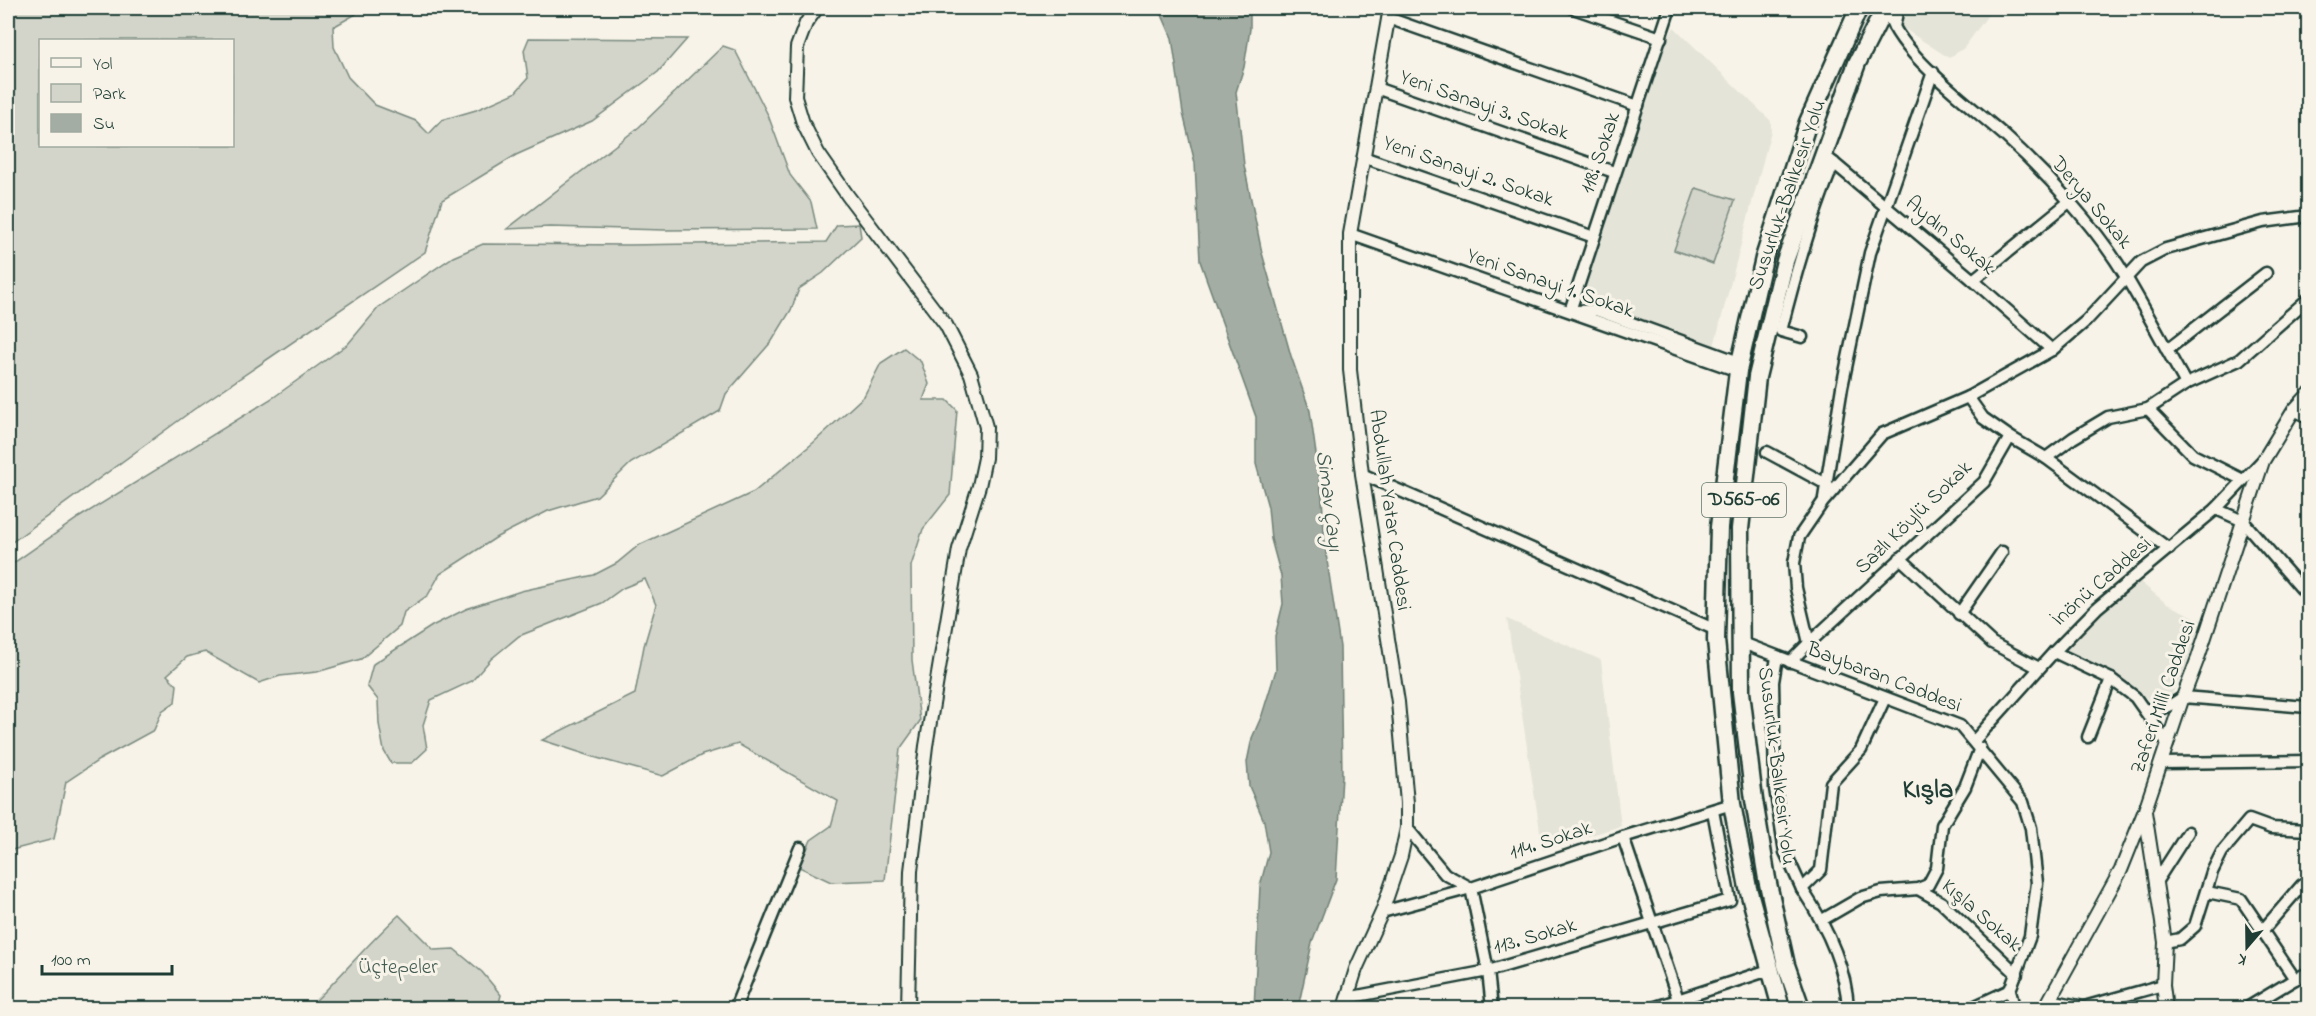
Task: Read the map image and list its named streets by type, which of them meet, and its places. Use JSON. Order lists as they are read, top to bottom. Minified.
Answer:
{"streets":{"highway":["Susurluk-Balıkesir Yolu","D565-06"],"street":["Yeni Sanayi 3. Sokak","118. Sokak","Yeni Sanayi 2. Sokak","Derya Sokak","Aydın Sokak","Yeni Sanayi 1. Sokak","Abdullah Yatar Caddesi","Sazlı Köylü Sokak","İnönü Caddesi","Baybaran Caddesi","Zaferi Milli Caddesi","114. Sokak","Kışla Sokak","113. Sokak"]},"crossings":[["Yeni Sanayi 3. Sokak","118. Sokak"],["Yeni Sanayi 3. Sokak","Abdullah Yatar Caddesi"],["118. Sokak","Yeni Sanayi 2. Sokak"],["118. Sokak","Yeni Sanayi 1. Sokak"],["Yeni Sanayi 2. Sokak","Abdullah Yatar Caddesi"],["Susurluk-Balıkesir Yolu","Derya Sokak"],["Susurluk-Balıkesir Yolu","Aydın Sokak"],["Susurluk-Balıkesir Yolu","Yeni Sanayi 1. Sokak"],["Susurluk-Balıkesir Yolu","Baybaran Caddesi"],["Susurluk-Balıkesir Yolu","114. Sokak"],["Yeni Sanayi 1. Sokak","Abdullah Yatar Caddesi"],["Abdullah Yatar Caddesi","114. Sokak"],["Abdullah Yatar Caddesi","113. Sokak"],["Sazlı Köylü Sokak","Baybaran Caddesi"],["İnönü Caddesi","Baybaran Caddesi"],["İnönü Caddesi","Zaferi Milli Caddesi"],["Baybaran Caddesi","Kışla Sokak"],["114. Sokak","113. Sokak"]],"districts":["Kışla"],"water":["Simav Çayı"],"parks":["Üçtepeler"],"legend":["Yol","Park","Su"],"scale_bar":"100 m","north":"bottom"}
